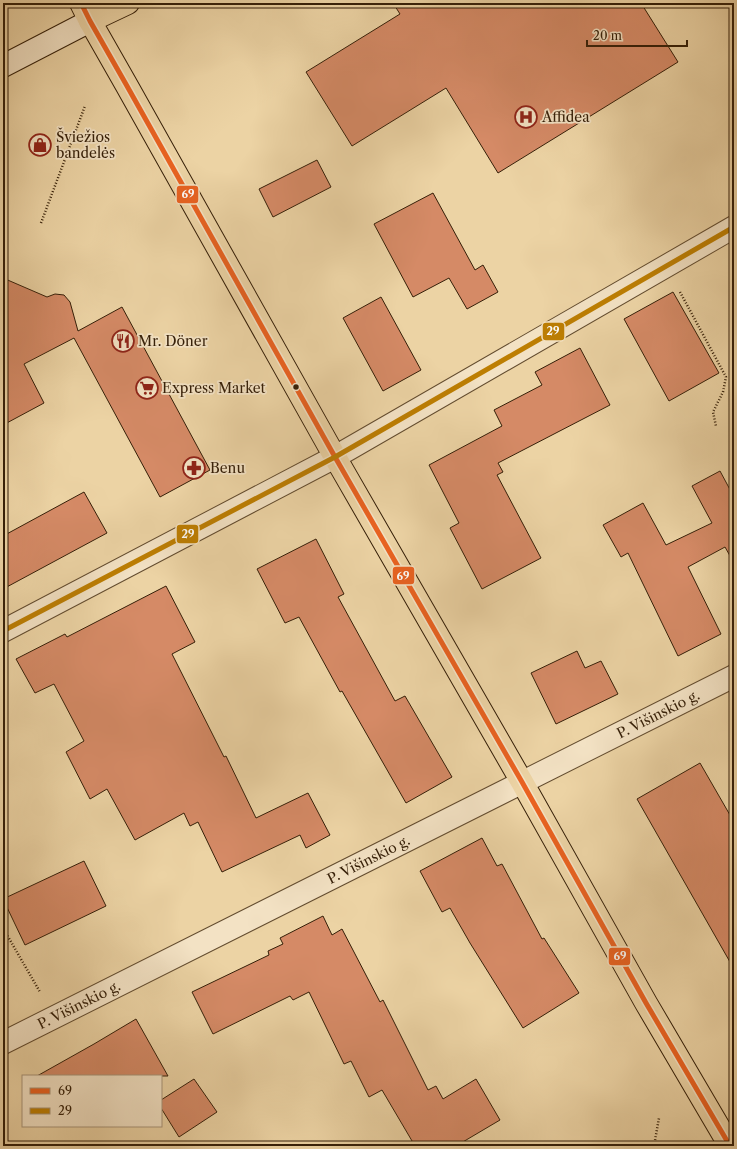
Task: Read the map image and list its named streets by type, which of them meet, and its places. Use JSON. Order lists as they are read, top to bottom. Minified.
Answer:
{"streets":{"street":["P. Višinskio g."]},"places":{"hospital":["Affidea"],"shop":["Šviežios bandelės"],"restaurant":["Mr. Döner"],"supermarket":["Express Market"],"pharmacy":["Benu"]},"lines":["transit line 69","transit line 29"],"legend":["69","29"],"scale_bar":"20 m"}
